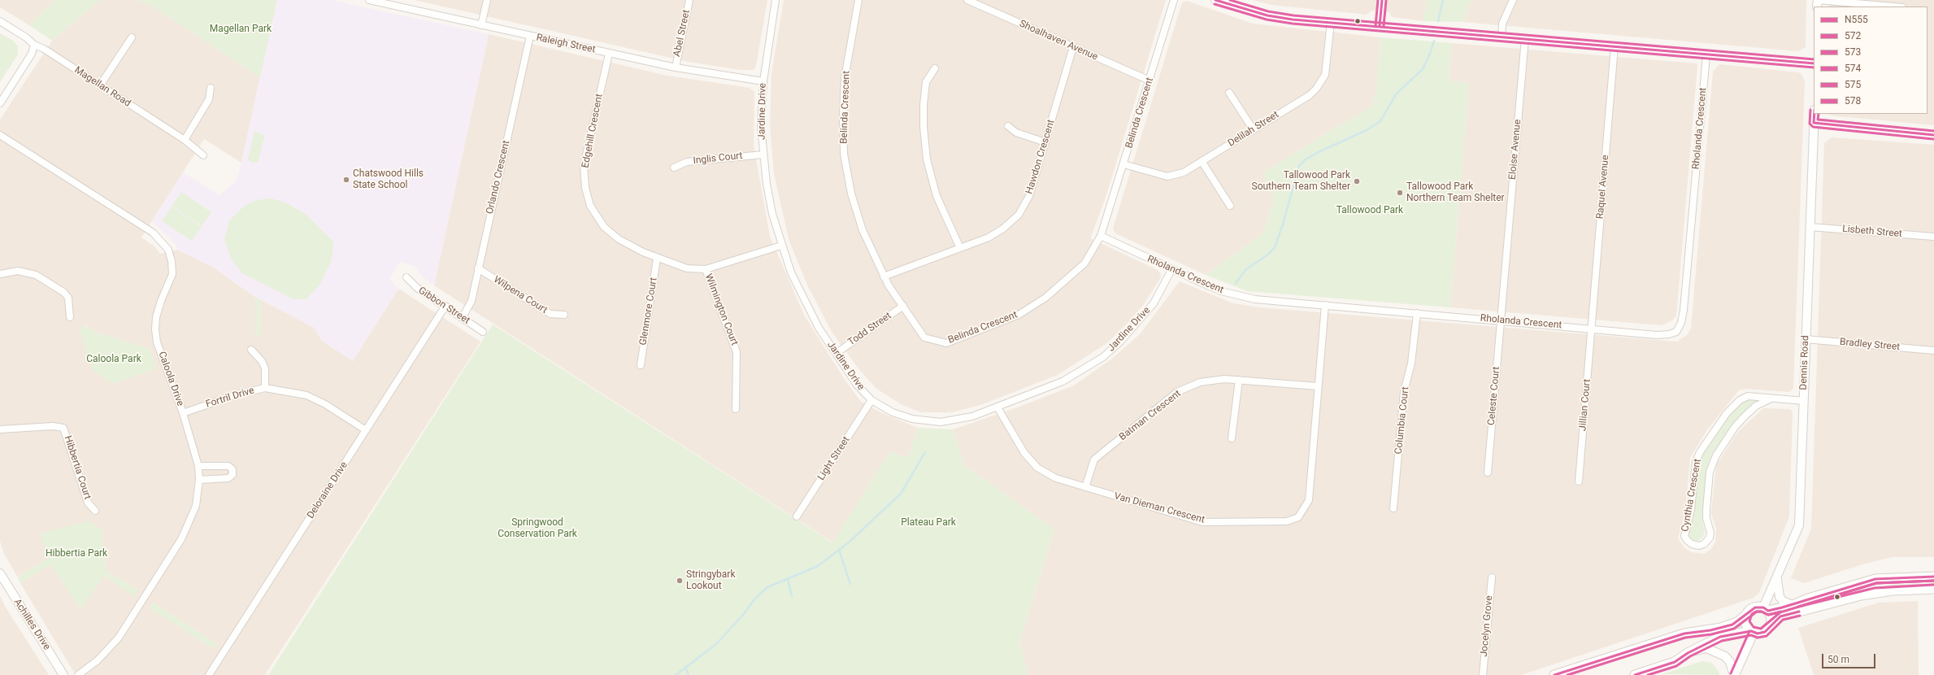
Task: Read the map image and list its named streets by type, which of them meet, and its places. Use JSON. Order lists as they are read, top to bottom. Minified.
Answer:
{"streets":{"street":["Abel Street","Shoalhaven Avenue","Raleigh Street","Magellan Road","Belinda Crescent","Jardine Drive","Rholanda Crescent","Delilah Street","Edgehill Crescent","Eloise Avenue","Hawdon Crescent","Inglis Court","Orlando Crescent","Raquel Avenue","Lisbeth Street","Wilpena Court","Gibbon Street","Wilmington Court","Glenmore Court","Todd Street","Bradley Street","Dennis Road","Caloola Drive","Celeste Court","Fortril Drive","Jillian Court","Batman Crescent","Columbia Court","Light Street","Hibbertia Court","Deloraine Drive","Cynthia Crescent","Van Dieman Crescent","Achilles Drive","Jocelyn Grove"]},"crossings":[["Abel Street","Raleigh Street"],["Shoalhaven Avenue","Belinda Crescent"],["Shoalhaven Avenue","Hawdon Crescent"],["Raleigh Street","Jardine Drive"],["Raleigh Street","Edgehill Crescent"],["Raleigh Street","Orlando Crescent"],["Belinda Crescent","Rholanda Crescent"],["Belinda Crescent","Delilah Street"],["Belinda Crescent","Hawdon Crescent"],["Belinda Crescent","Todd Street"],["Jardine Drive","Rholanda Crescent"],["Jardine Drive","Edgehill Crescent"],["Jardine Drive","Inglis Court"],["Jardine Drive","Todd Street"],["Jardine Drive","Light Street"],["Jardine Drive","Van Dieman Crescent"],["Rholanda Crescent","Eloise Avenue"],["Rholanda Crescent","Raquel Avenue"],["Rholanda Crescent","Celeste Court"],["Rholanda Crescent","Jillian Court"],["Rholanda Crescent","Columbia Court"],["Rholanda Crescent","Van Dieman Crescent"],["Edgehill Crescent","Wilmington Court"],["Edgehill Crescent","Glenmore Court"],["Eloise Avenue","Celeste Court"],["Orlando Crescent","Wilpena Court"],["Orlando Crescent","Gibbon Street"],["Raquel Avenue","Jillian Court"],["Lisbeth Street","Dennis Road"],["Gibbon Street","Deloraine Drive"],["Bradley Street","Dennis Road"],["Dennis Road","Cynthia Crescent"],["Caloola Drive","Fortril Drive"],["Fortril Drive","Deloraine Drive"],["Batman Crescent","Van Dieman Crescent"]],"parks":["Magellan Park","Tallowood Park","Caloola Park","Springwood Conservation Park","Plateau Park","Hibbertia Park"],"places":["Chatswood Hills State School","Tallowood Park Southern Team Shelter","Tallowood Park Northern Team Shelter","Stringybark Lookout"],"lines":["transit line N555","transit line 572","transit line 573","transit line 574","transit line 575","transit line 578"],"legend":["N555","572","573","574","575","578"],"scale_bar":"50 m"}
